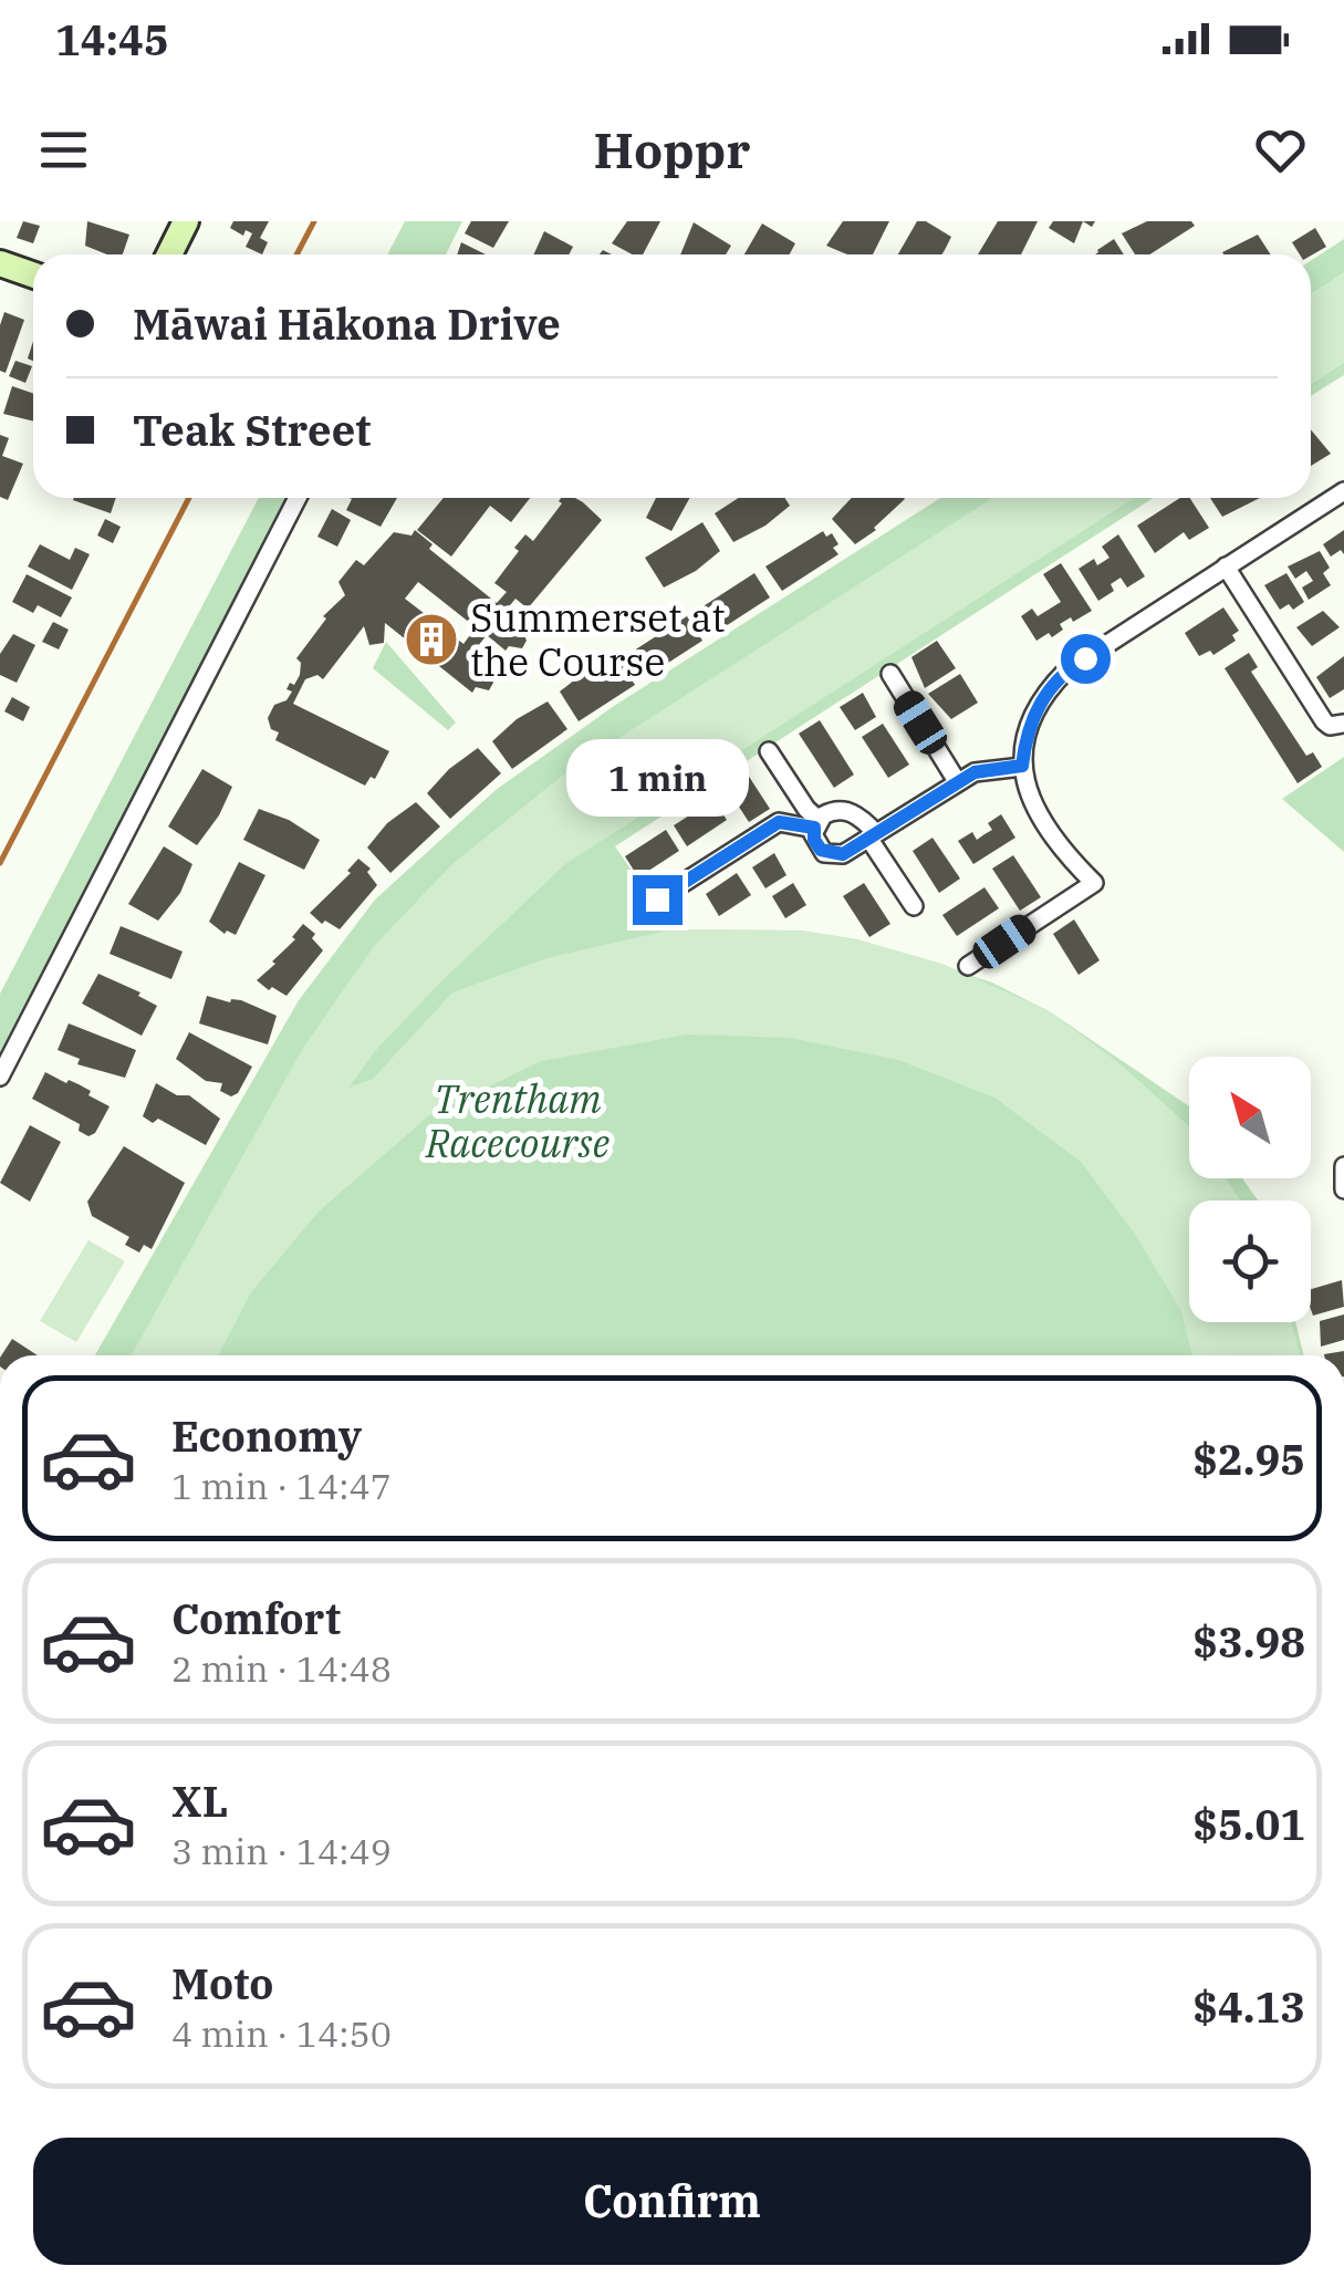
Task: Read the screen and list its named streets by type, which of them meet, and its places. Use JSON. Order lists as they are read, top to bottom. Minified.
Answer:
{"parks":["Trentham Racecourse"],"places":{"building":["Summerset at the Course"]},"north":"top left","page":{"status":"14:45","header":"Hoppr","banner":["Māwai Hākona Drive","Teak Street"],"bubble":"1 min","list":[{"name":"Economy","note":"1 min · 14:47","value":"$2.95"},{"name":"Comfort","note":"2 min · 14:48","value":"$3.98"},{"name":"XL","note":"3 min · 14:49","value":"$5.01"},{"name":"Moto","note":"4 min · 14:50","value":"$4.13"}],"buttons":"Confirm"}}
